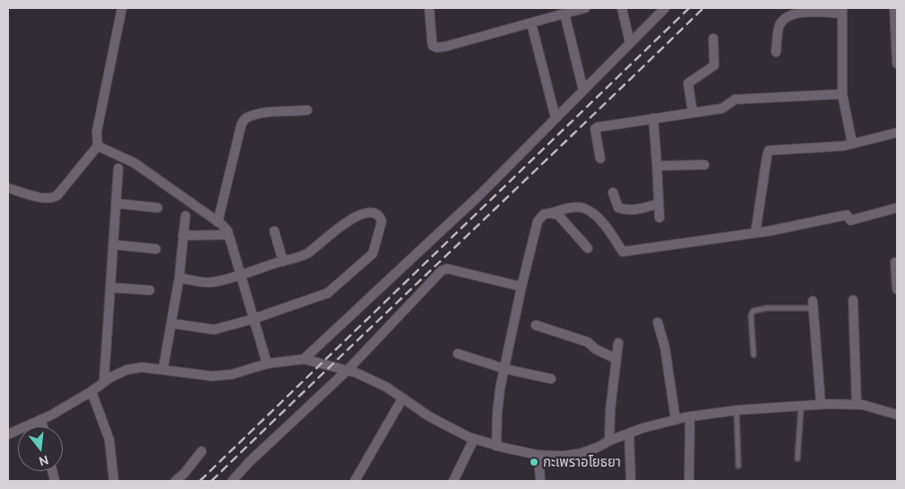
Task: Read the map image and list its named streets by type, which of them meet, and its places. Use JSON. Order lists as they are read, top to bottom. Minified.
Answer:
{"places":["กะเพราอโยธยา"],"north":"bottom"}
